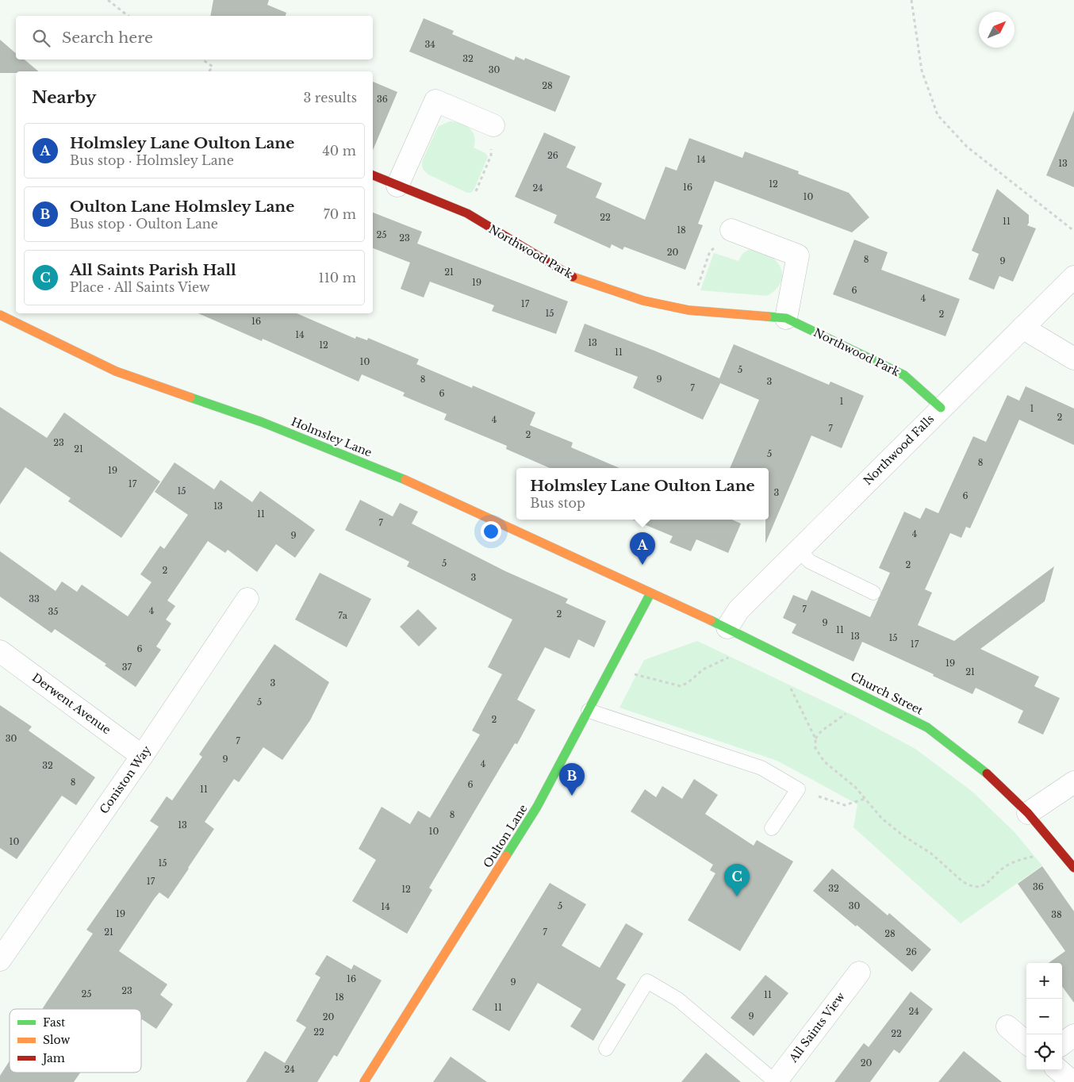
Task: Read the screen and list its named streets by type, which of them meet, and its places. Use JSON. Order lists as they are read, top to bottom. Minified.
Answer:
{"streets":{"street":["Northwood Park","Holmsley Lane","Northwood Falls","Church Street","Derwent Avenue","Coniston Way","Oulton Lane","All Saints View"]},"crossings":[["Northwood Park","Northwood Falls"],["Holmsley Lane","Church Street"],["Holmsley Lane","Oulton Lane"],["Northwood Falls","Church Street"],["Church Street","Oulton Lane"],["Derwent Avenue","Coniston Way"]],"house_numbers":["34","32","30","28","36","26","14","13","12","16","24","10","22","11","18","25","23","20","8","9","21","19","6","4","17","15","2","16","14","13","12","11","10","5","8","9","3","7","6","1","1","2","4","7","2","23","21","5","8","19","17","15","3","6","13","11","7","4","9","5","2","2","3","33","7","4","35","2","7a","9","11","13","15","17","6","19","37","21","3","5","2","30","7","9","4","32","8","6","11","8","13","10","10","15","17","36","32","12","5","30","14","19","38","21","7","28","26","16","9","23","25","11","18","11","24","9","20","22","22","20","24"],"legend":["Fast","Slow","Jam"],"north":"top right","page":{"search":"Search here","heading":["Nearby","3 results"],"list":[{"mark":"A","name":"Holmsley Lane Oulton Lane","note":"Bus stop · Holmsley Lane","value":"40 m"},{"mark":"B","name":"Oulton Lane Holmsley Lane","note":"Bus stop · Oulton Lane","value":"70 m"},{"mark":"C","name":"All Saints Parish Hall","note":"Place · All Saints View","value":"110 m"}],"popup":["Holmsley Lane Oulton Lane","Bus stop"],"pins":["A","B","C"],"map_buttons":["+","−"]}}
